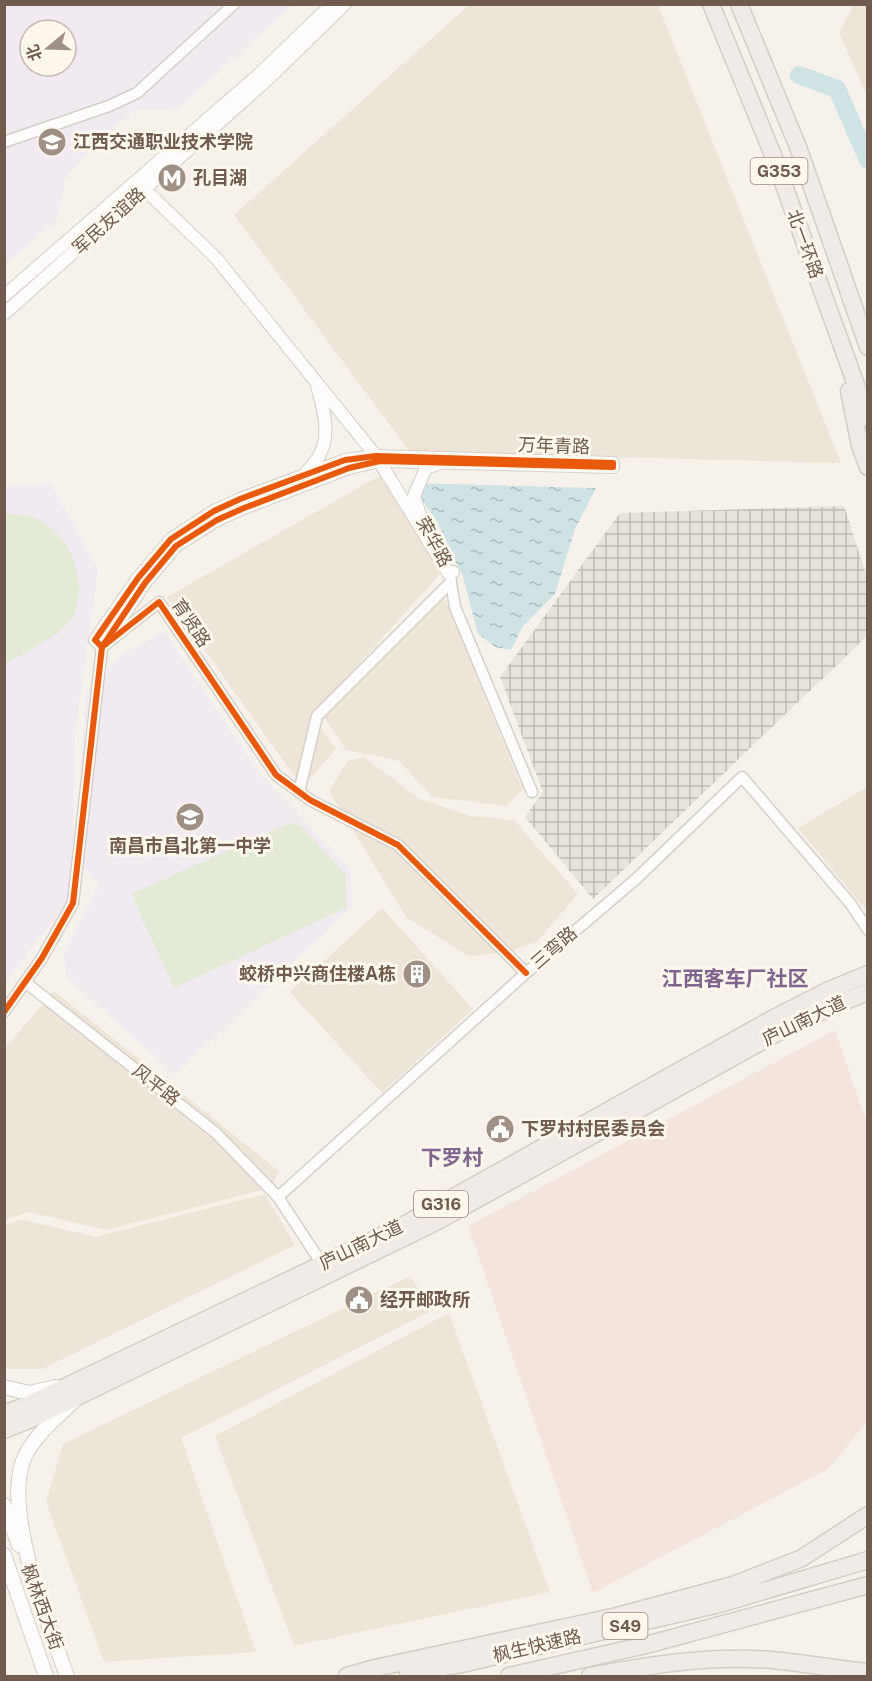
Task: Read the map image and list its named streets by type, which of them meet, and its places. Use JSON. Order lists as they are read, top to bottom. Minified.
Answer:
{"streets":{"highway":["G353","北一环路","庐山南大道","G316","S49","枫生快速路"],"main road":["枫林西大街"],"street":["军民友谊路","万年青路","荣华路","育贤路","三弯路","风平路"]},"crossings":[["G353","北一环路"],["军民友谊路","荣华路"],["万年青路","荣华路"],["万年青路","育贤路"],["育贤路","三弯路"],["三弯路","风平路"]],"districts":["江西客车厂社区","下罗村"],"places":{"school or university":["江西交通职业技术学院","南昌市昌北第一中学"],"metro station":["孔目湖"],"building":["蛟桥中兴商住楼A栋"],"public building":["下罗村村民委员会","经开邮政所"]},"north":"left"}
